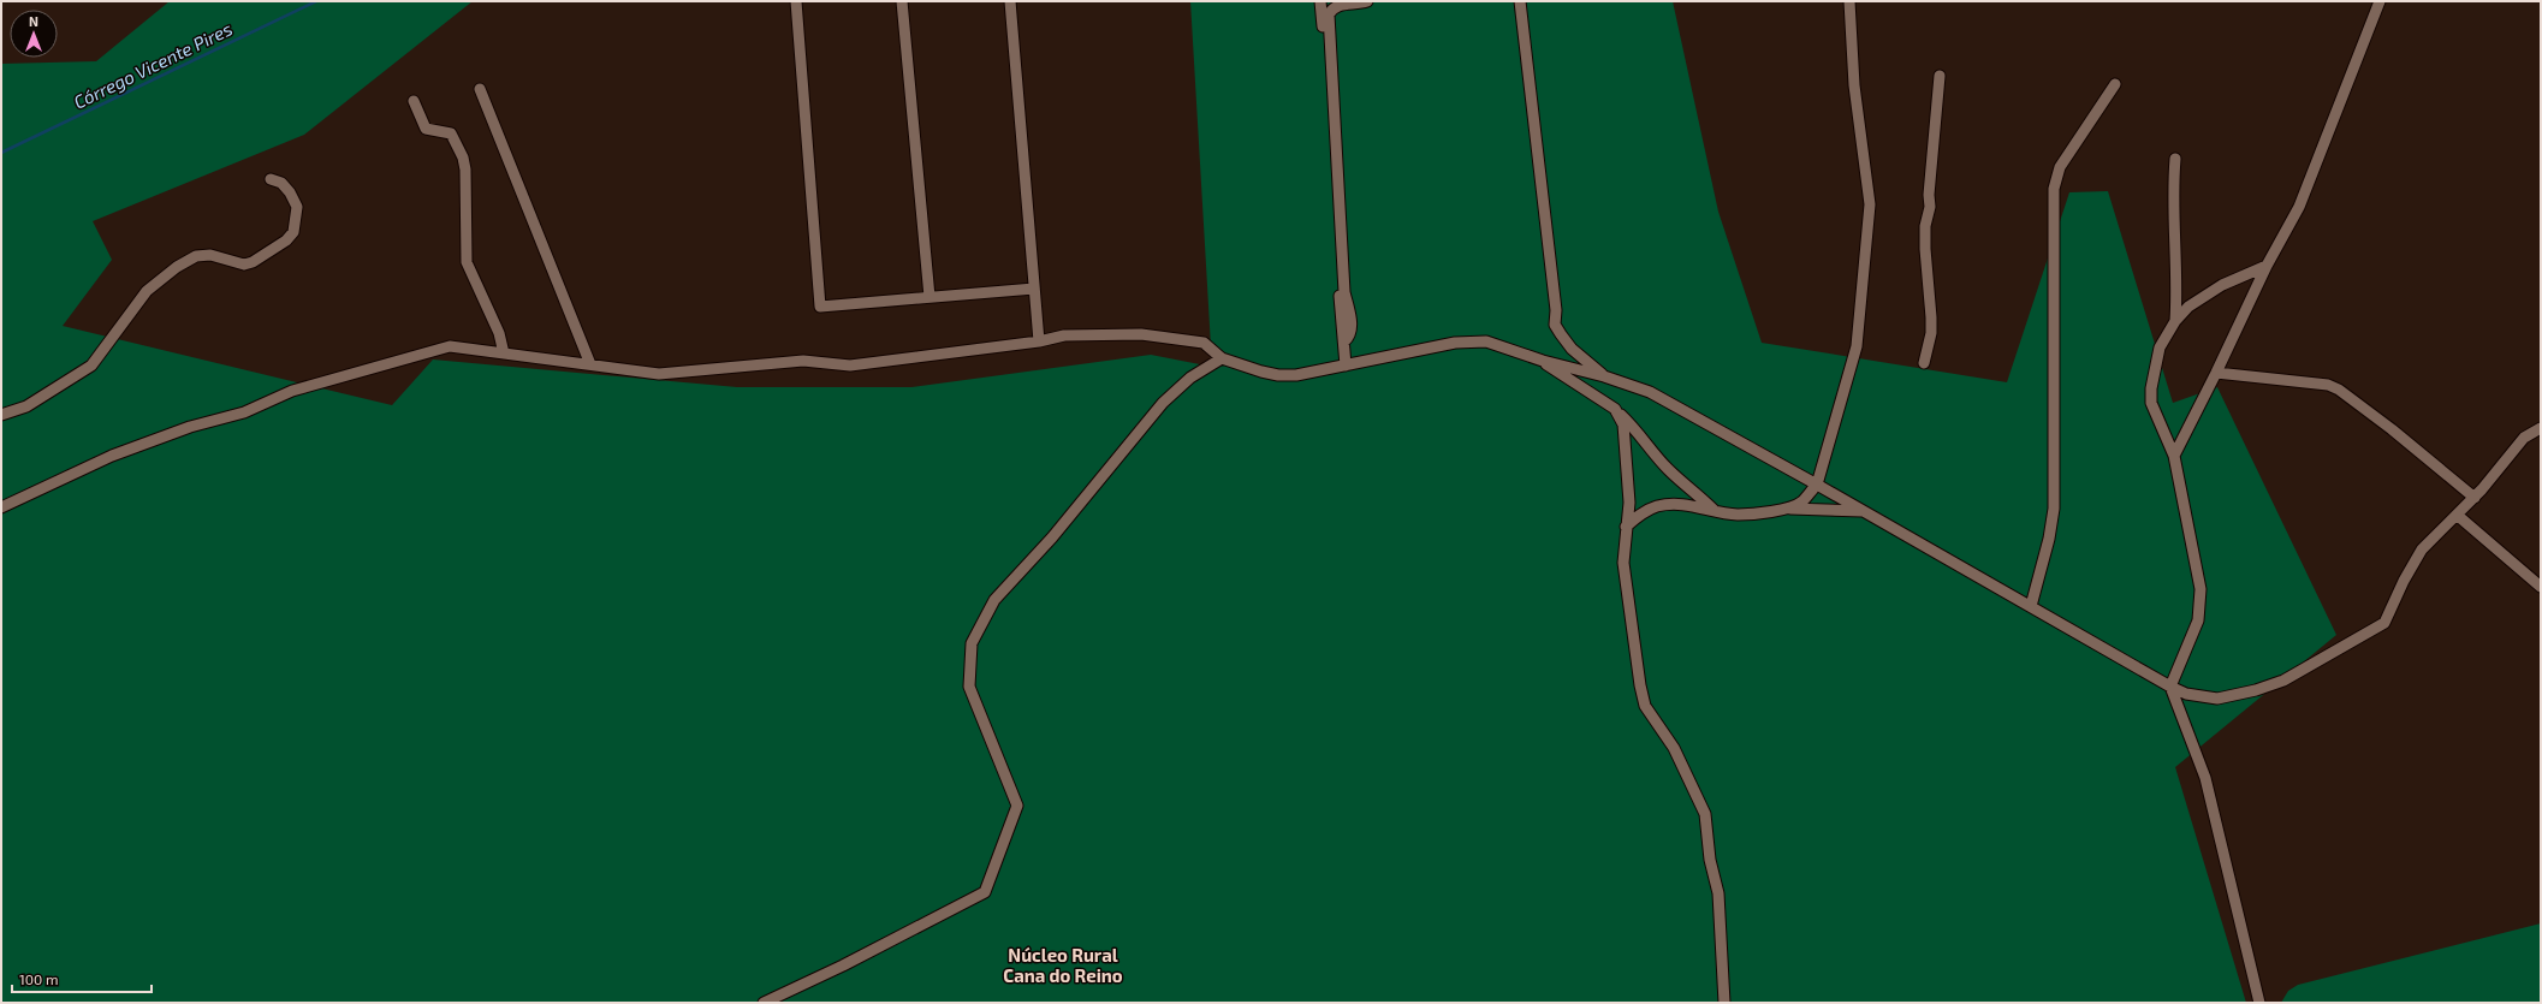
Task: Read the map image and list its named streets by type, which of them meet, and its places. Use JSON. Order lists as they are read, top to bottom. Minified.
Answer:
{"districts":["Núcleo Rural Cana do Reino"],"water":["Córrego Vicente Pires"],"scale_bar":"100 m","north":"top"}
